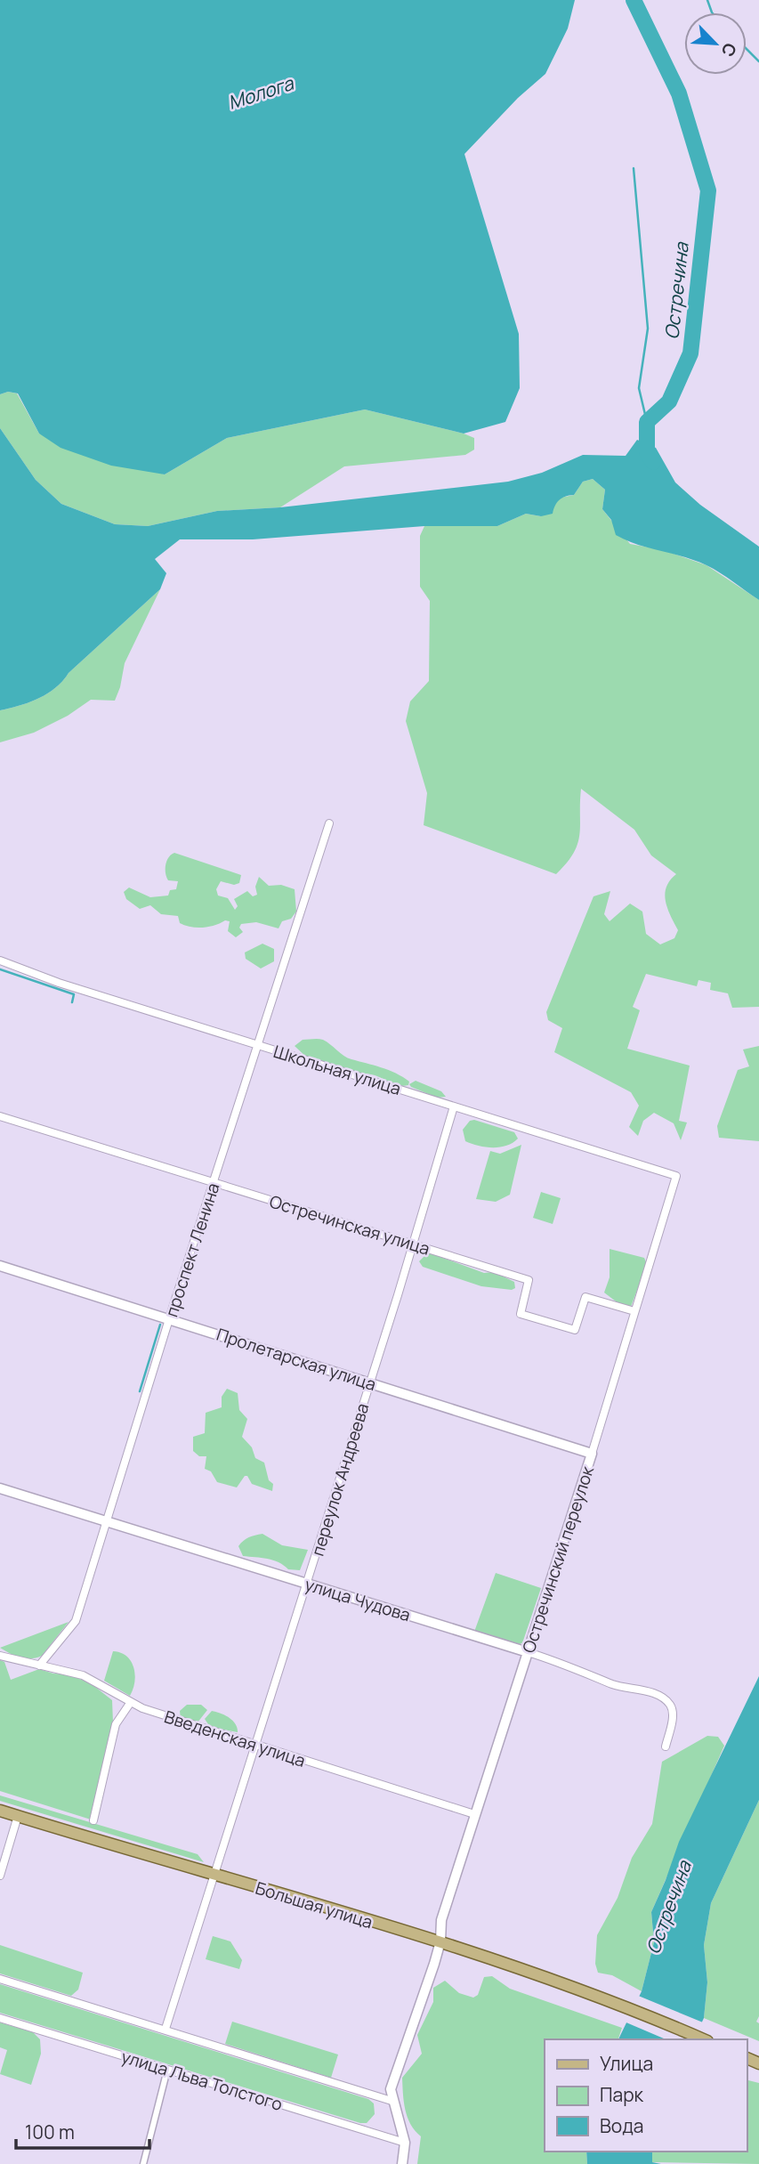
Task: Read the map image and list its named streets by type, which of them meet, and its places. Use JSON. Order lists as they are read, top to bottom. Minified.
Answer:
{"streets":{"main road":["Большая улица"],"street":["Школьная улица","Остречинская улица","проспект Ленина","Пролетарская улица","переулок Андреева","Остречинский переулок","улица Чудова","Введенская улица","улица Льва Толстого"]},"crossings":[["Школьная улица","проспект Ленина"],["Школьная улица","переулок Андреева"],["Школьная улица","Остречинский переулок"],["Остречинская улица","проспект Ленина"],["Остречинская улица","переулок Андреева"],["Остречинская улица","Остречинский переулок"],["проспект Ленина","Пролетарская улица"],["проспект Ленина","улица Чудова"],["проспект Ленина","Введенская улица"],["Пролетарская улица","переулок Андреева"],["Пролетарская улица","Остречинский переулок"],["переулок Андреева","улица Чудова"],["переулок Андреева","Введенская улица"],["переулок Андреева","Большая улица"],["Остречинский переулок","улица Чудова"],["Остречинский переулок","Введенская улица"],["Остречинский переулок","Большая улица"]],"water":["Молога","Остречина"],"legend":["Улица","Парк","Вода"],"scale_bar":"100 m","north":"bottom right"}
